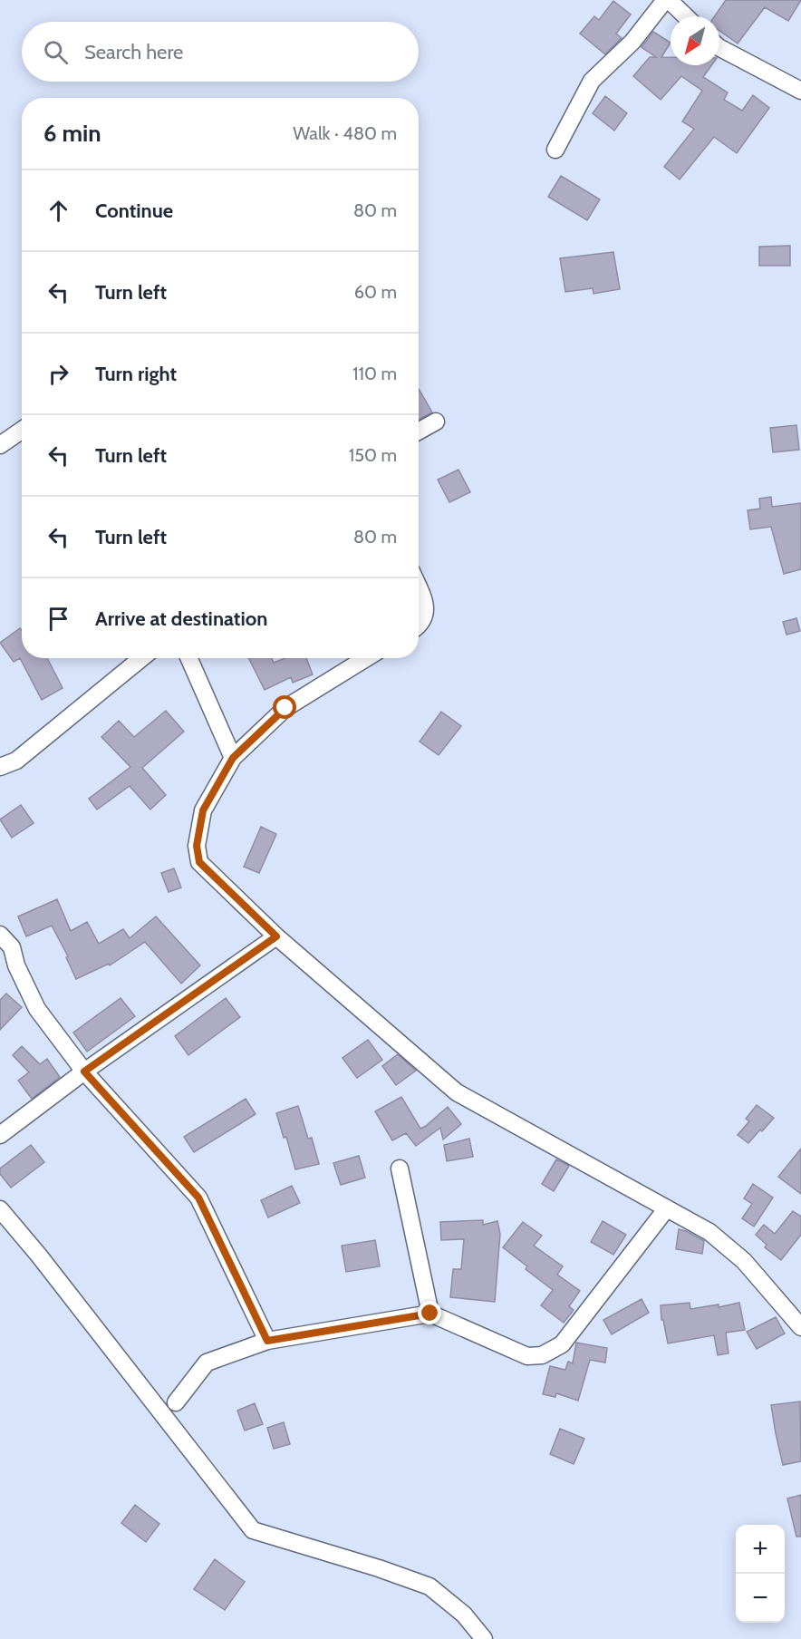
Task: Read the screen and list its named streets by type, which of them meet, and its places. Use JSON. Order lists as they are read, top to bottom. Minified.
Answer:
{"north":"bottom left","page":{"search":"Search here","heading":["6 min","Walk · 480 m"],"list":[["Continue","80 m"],["Turn left","60 m"],["Turn right","110 m"],["Turn left","150 m"],["Turn left","80 m"],"Arrive at destination"],"map_buttons":["+","−"]}}
